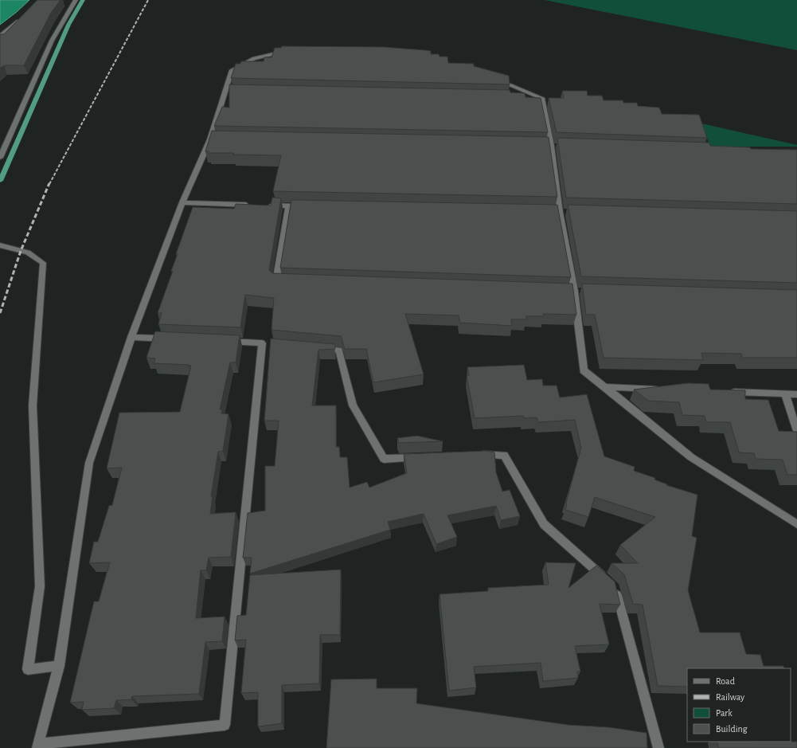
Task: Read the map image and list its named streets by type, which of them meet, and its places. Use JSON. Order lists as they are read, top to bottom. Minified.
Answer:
{"legend":["Road","Railway","Park","Building"]}
